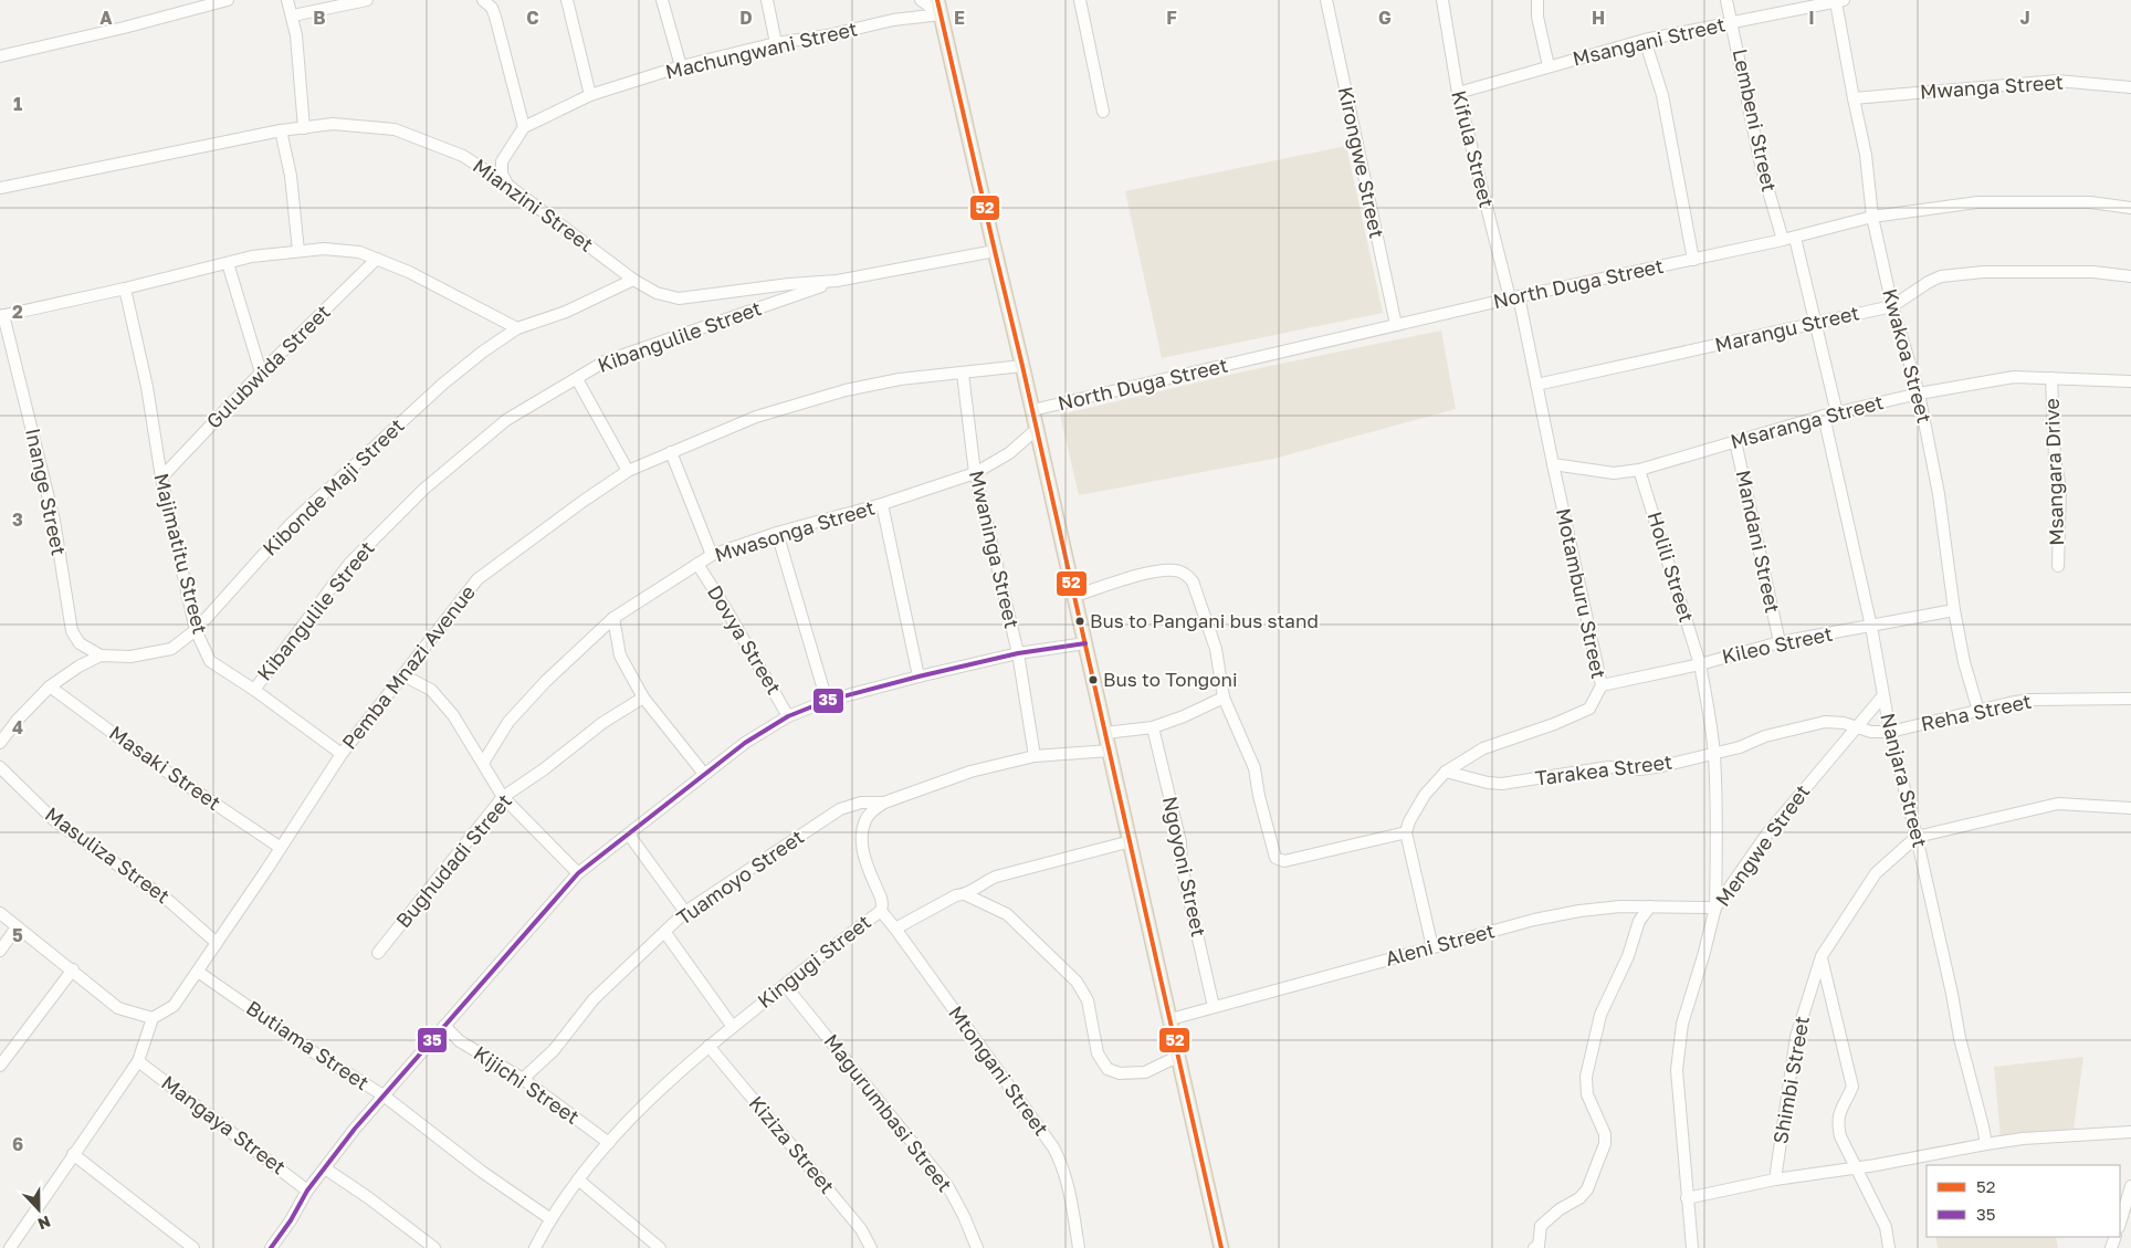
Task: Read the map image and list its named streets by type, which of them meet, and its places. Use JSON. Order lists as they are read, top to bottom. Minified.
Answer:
{"streets":{"street":["Msangani Street","Machungwani Street","Mwanga Street","Lembeni Street","Kifula Street","Kirongwe Street","Mianzini Street","North Duga Street","Marangu Street","Kibangulile Street","Kwakoa Street","Gulubwida Street","Msaranga Street","Msangara Drive","Kibonde Maji Street","Inange Street","Mwasonga Street","Mandani Street","Mwaninga Street","Majimatitu Street","Holili Street","Motamburu Street","Dovya Street","Kileo Street","Pemba Mnazi Avenue","Reha Street","Masaki Street","Tarakea Street","Nanjara Street","Mengwe Street","Masuliza Street","Bughudadi Street","Ngoyoni Street","Tuamoyo Street","Aleni Street","Kingugi Street","Butiama Street","Mtongani Street","Shimbi Street","Kijichi Street","Magurumbasi Street","Mangaya Street","Kiziza Street"]},"crossings":[["Msangani Street","Lembeni Street"],["Msangani Street","Kifula Street"],["Msangani Street","Kwakoa Street"],["Mwanga Street","Kwakoa Street"],["Lembeni Street","North Duga Street"],["Kifula Street","North Duga Street"],["Kifula Street","Motamburu Street"],["Kirongwe Street","North Duga Street"],["Mianzini Street","Kibangulile Street"],["Mianzini Street","Kibonde Maji Street"],["North Duga Street","Kwakoa Street"],["North Duga Street","Motamburu Street"],["Marangu Street","Kwakoa Street"],["Marangu Street","Motamburu Street"],["Kibangulile Street","Majimatitu Street"],["Kwakoa Street","Msaranga Street"],["Kwakoa Street","Kileo Street"],["Kwakoa Street","Reha Street"],["Gulubwida Street","Majimatitu Street"],["Msaranga Street","Msangara Drive"],["Msaranga Street","Mandani Street"],["Msaranga Street","Holili Street"],["Msaranga Street","Motamburu Street"],["Msaranga Street","Nanjara Street"],["Kibonde Maji Street","Inange Street"],["Kibonde Maji Street","Majimatitu Street"],["Kibonde Maji Street","Masaki Street"],["Mwasonga Street","Mwaninga Street"],["Mwasonga Street","Dovya Street"],["Mandani Street","Kileo Street"],["Mwaninga Street","Pemba Mnazi Avenue"],["Mwaninga Street","Kingugi Street"],["Majimatitu Street","Pemba Mnazi Avenue"],["Holili Street","Kileo Street"],["Holili Street","Tarakea Street"],["Holili Street","Mengwe Street"],["Holili Street","Aleni Street"],["Motamburu Street","Kileo Street"],["Motamburu Street","Tarakea Street"],["Kileo Street","Nanjara Street"],["Pemba Mnazi Avenue","Masaki Street"],["Pemba Mnazi Avenue","Masuliza Street"],["Pemba Mnazi Avenue","Butiama Street"],["Reha Street","Tarakea Street"],["Reha Street","Nanjara Street"],["Reha Street","Mengwe Street"],["Tarakea Street","Mengwe Street"],["Nanjara Street","Mengwe Street"],["Nanjara Street","Shimbi Street"],["Mengwe Street","Aleni Street"],["Ngoyoni Street","Aleni Street"],["Tuamoyo Street","Kingugi Street"],["Tuamoyo Street","Kijichi Street"],["Kingugi Street","Butiama Street"],["Kingugi Street","Mtongani Street"],["Kingugi Street","Kijichi Street"],["Kingugi Street","Magurumbasi Street"],["Kingugi Street","Kiziza Street"]],"places":["Bus to Pangani bus stand","Bus to Tongoni"],"lines":["transit line 52","transit line 35"],"legend":["52","35"],"north":"bottom","grid":{"columns":["A","B","C","D","E","F","G","H","I","J"],"rows":["1","2","3","4","5","6"]}}
